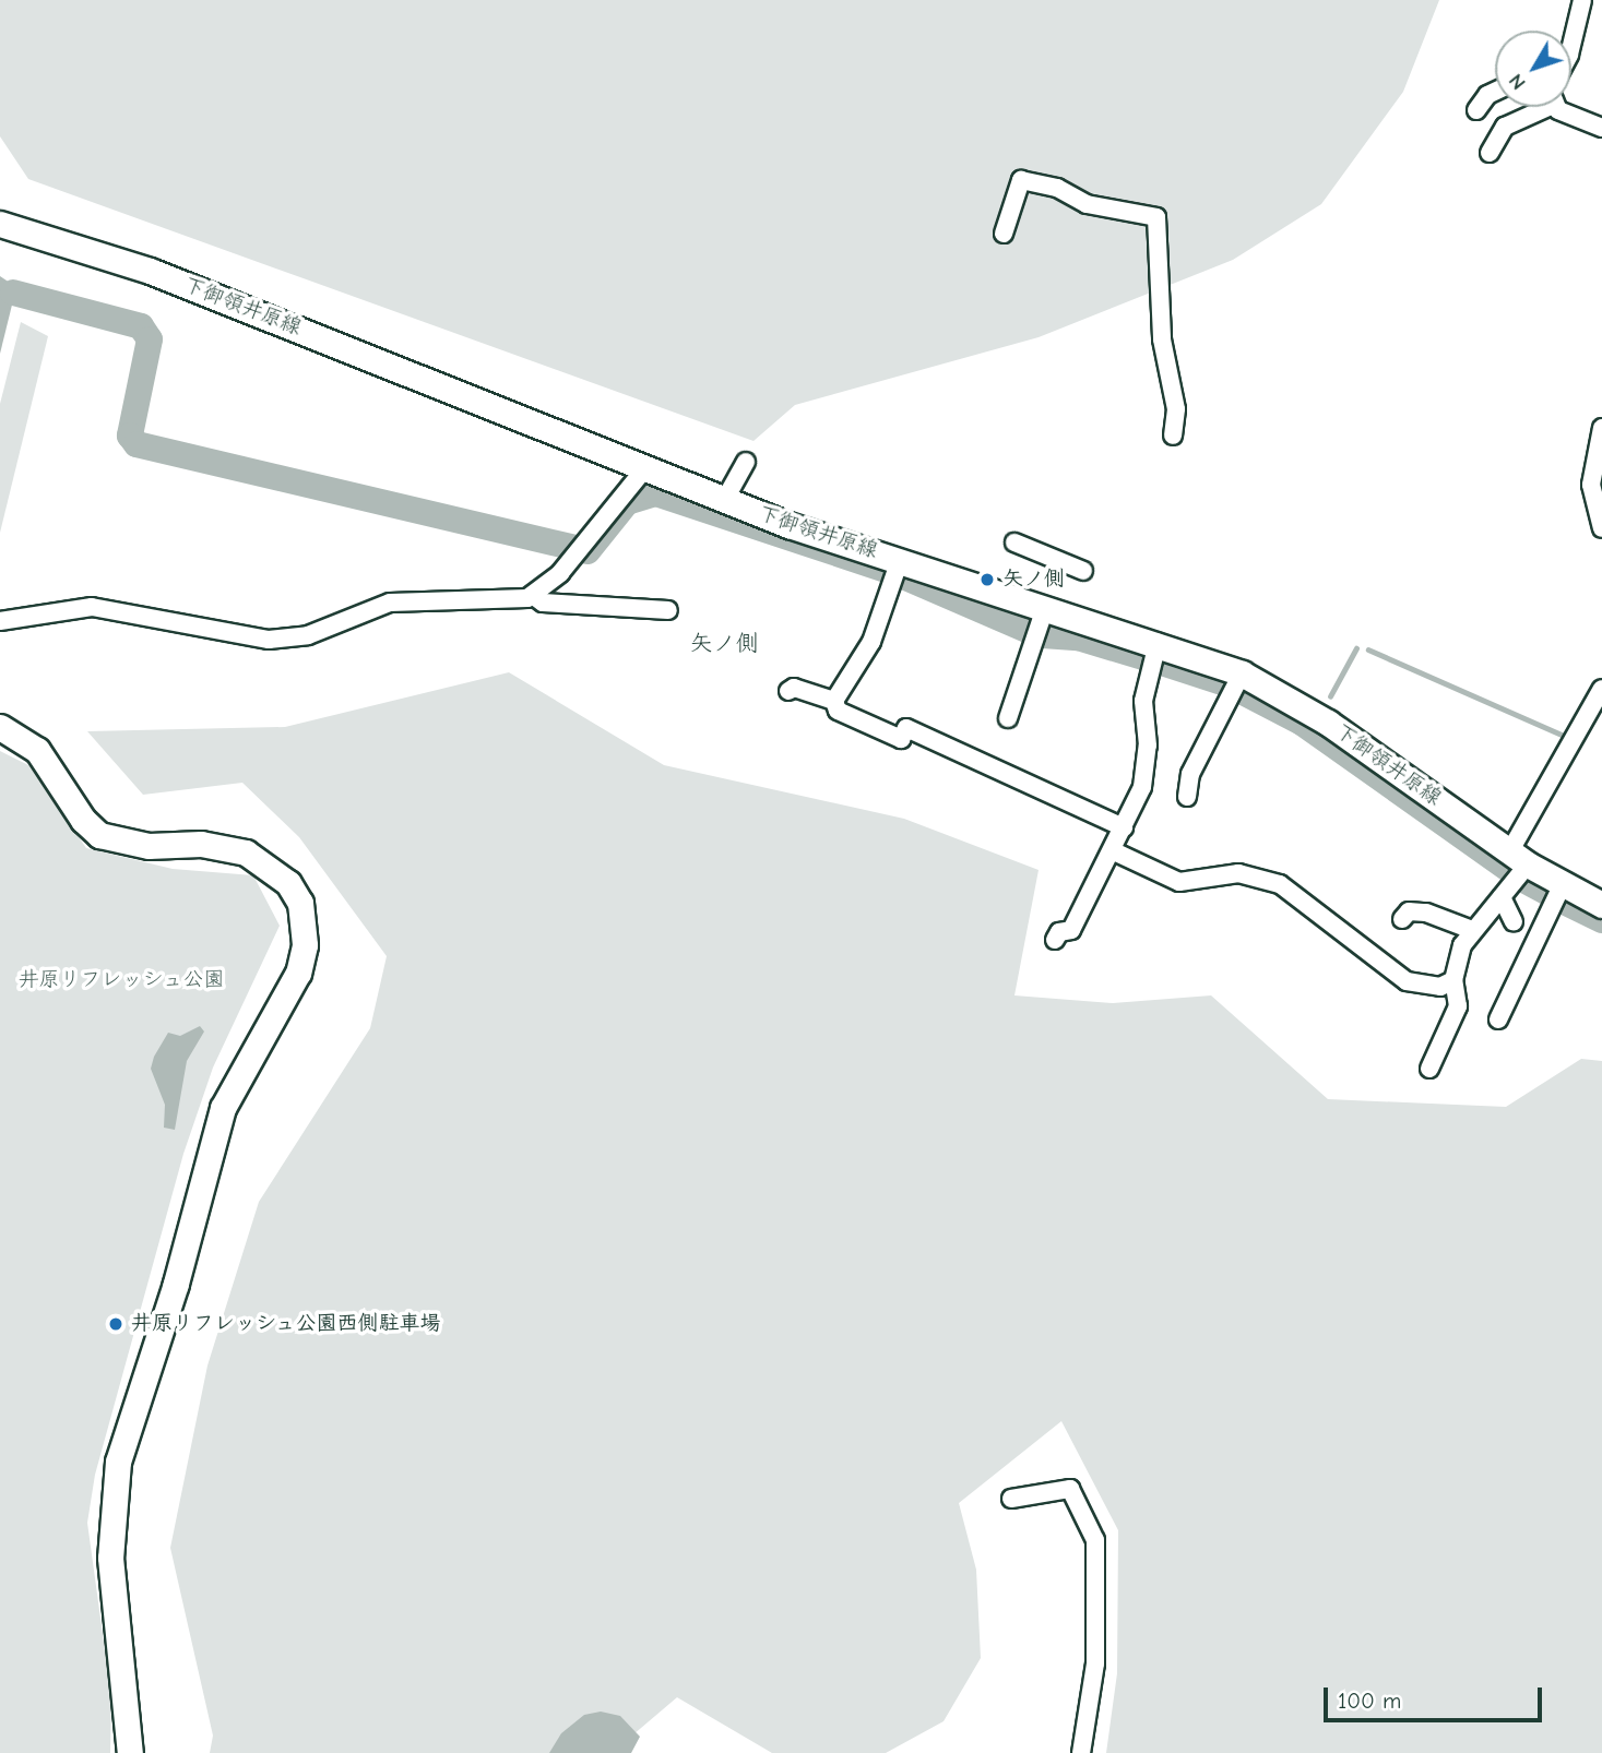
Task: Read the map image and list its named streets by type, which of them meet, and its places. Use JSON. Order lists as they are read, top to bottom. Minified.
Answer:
{"streets":{"main road":["下御領井原線"]},"districts":["矢ノ側"],"parks":["井原リフレッシュ公園"],"places":["矢ノ側","井原リフレッシュ公園西側駐車場"],"scale_bar":"100 m","north":"bottom left"}
